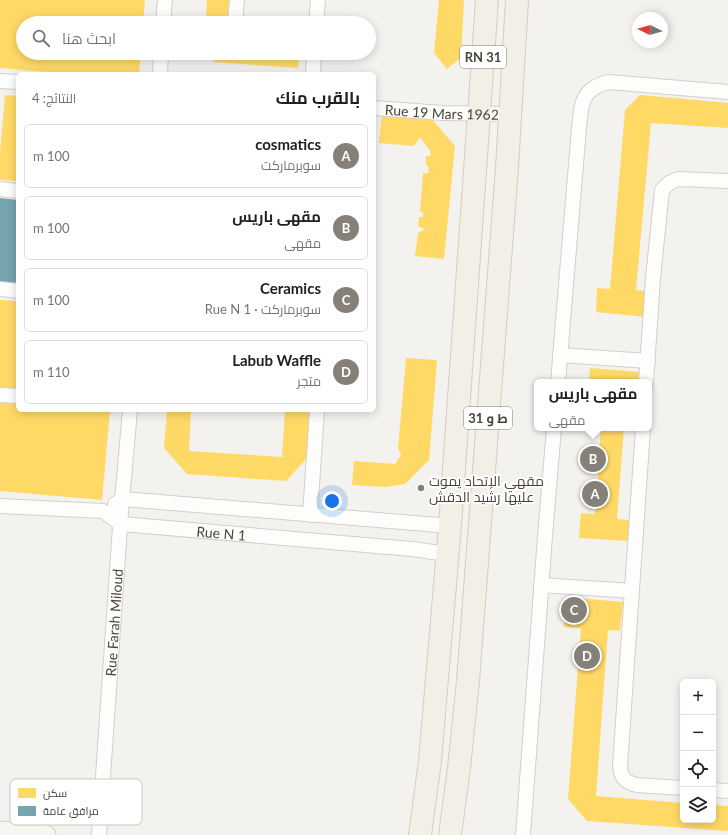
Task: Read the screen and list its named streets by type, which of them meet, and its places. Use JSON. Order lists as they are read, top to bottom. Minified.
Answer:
{"streets":{"main road":["RN 31","ط و 31"],"street":["Rue 19 Mars 1962","Rue N 1","Rue Farah Miloud"]},"crossings":[["RN 31","Rue 19 Mars 1962"],["RN 31","Rue N 1"],["Rue 19 Mars 1962","ط و 31"],["Rue N 1","Rue Farah Miloud"]],"places":["مقهي الإتحاد يموت عليها رشيد الدقش"],"legend":["سكن","مرافق عامة"],"north":"left","page":{"search":"ابحث هنا","heading":["بالقرب منك","النتائج: 4"],"list":[{"mark":"A","name":"cosmatics","note":"سوبرماركت","value":"100 m"},{"mark":"B","name":"مقهى باريس","note":"مقهى","value":"100 m"},{"mark":"C","name":"Ceramics","note":"سوبرماركت · Rue N 1","value":"100 m"},{"mark":"D","name":"Labub Waffle","note":"متجر","value":"110 m"}],"popup":["مقهى باريس","مقهى"],"pins":["B","A","C","D"],"map_buttons":["+","−"]}}
